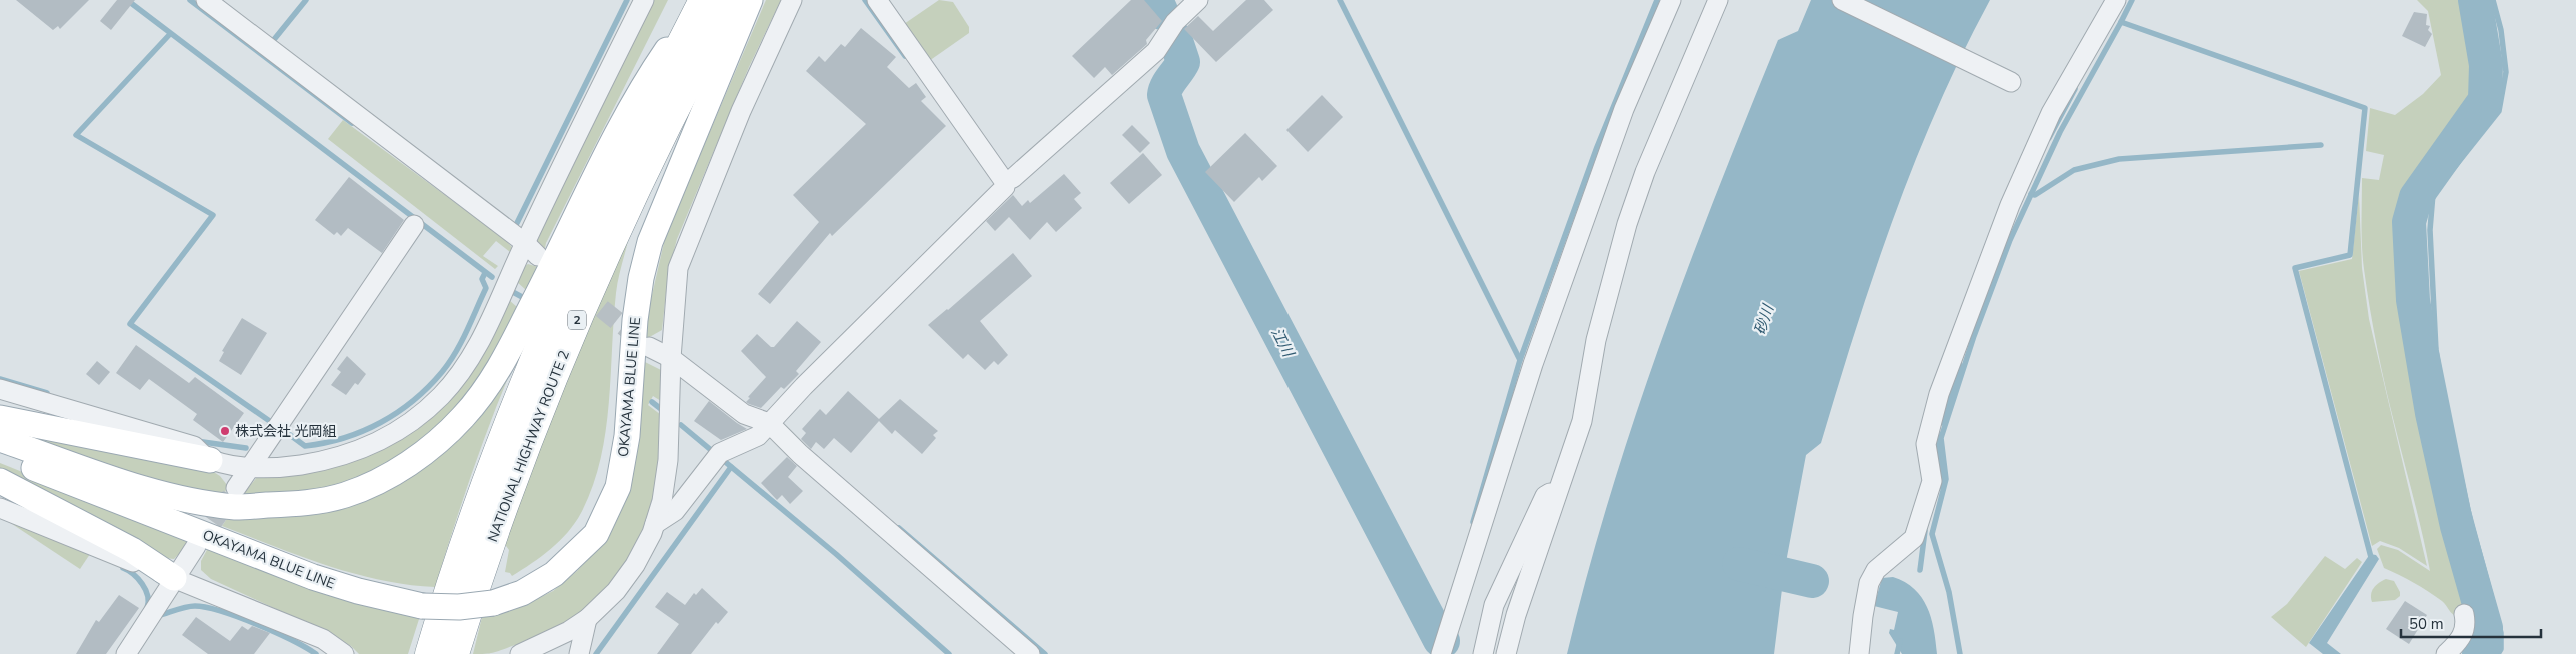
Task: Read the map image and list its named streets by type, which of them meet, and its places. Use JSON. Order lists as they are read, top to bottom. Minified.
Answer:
{"streets":{"highway":["2","NATIONAL HIGHWAY ROUTE 2"],"main road":["OKAYAMA BLUE LINE"]},"water":["砂川","江川"],"places":["株式会社 光岡組"],"scale_bar":"50 m"}
